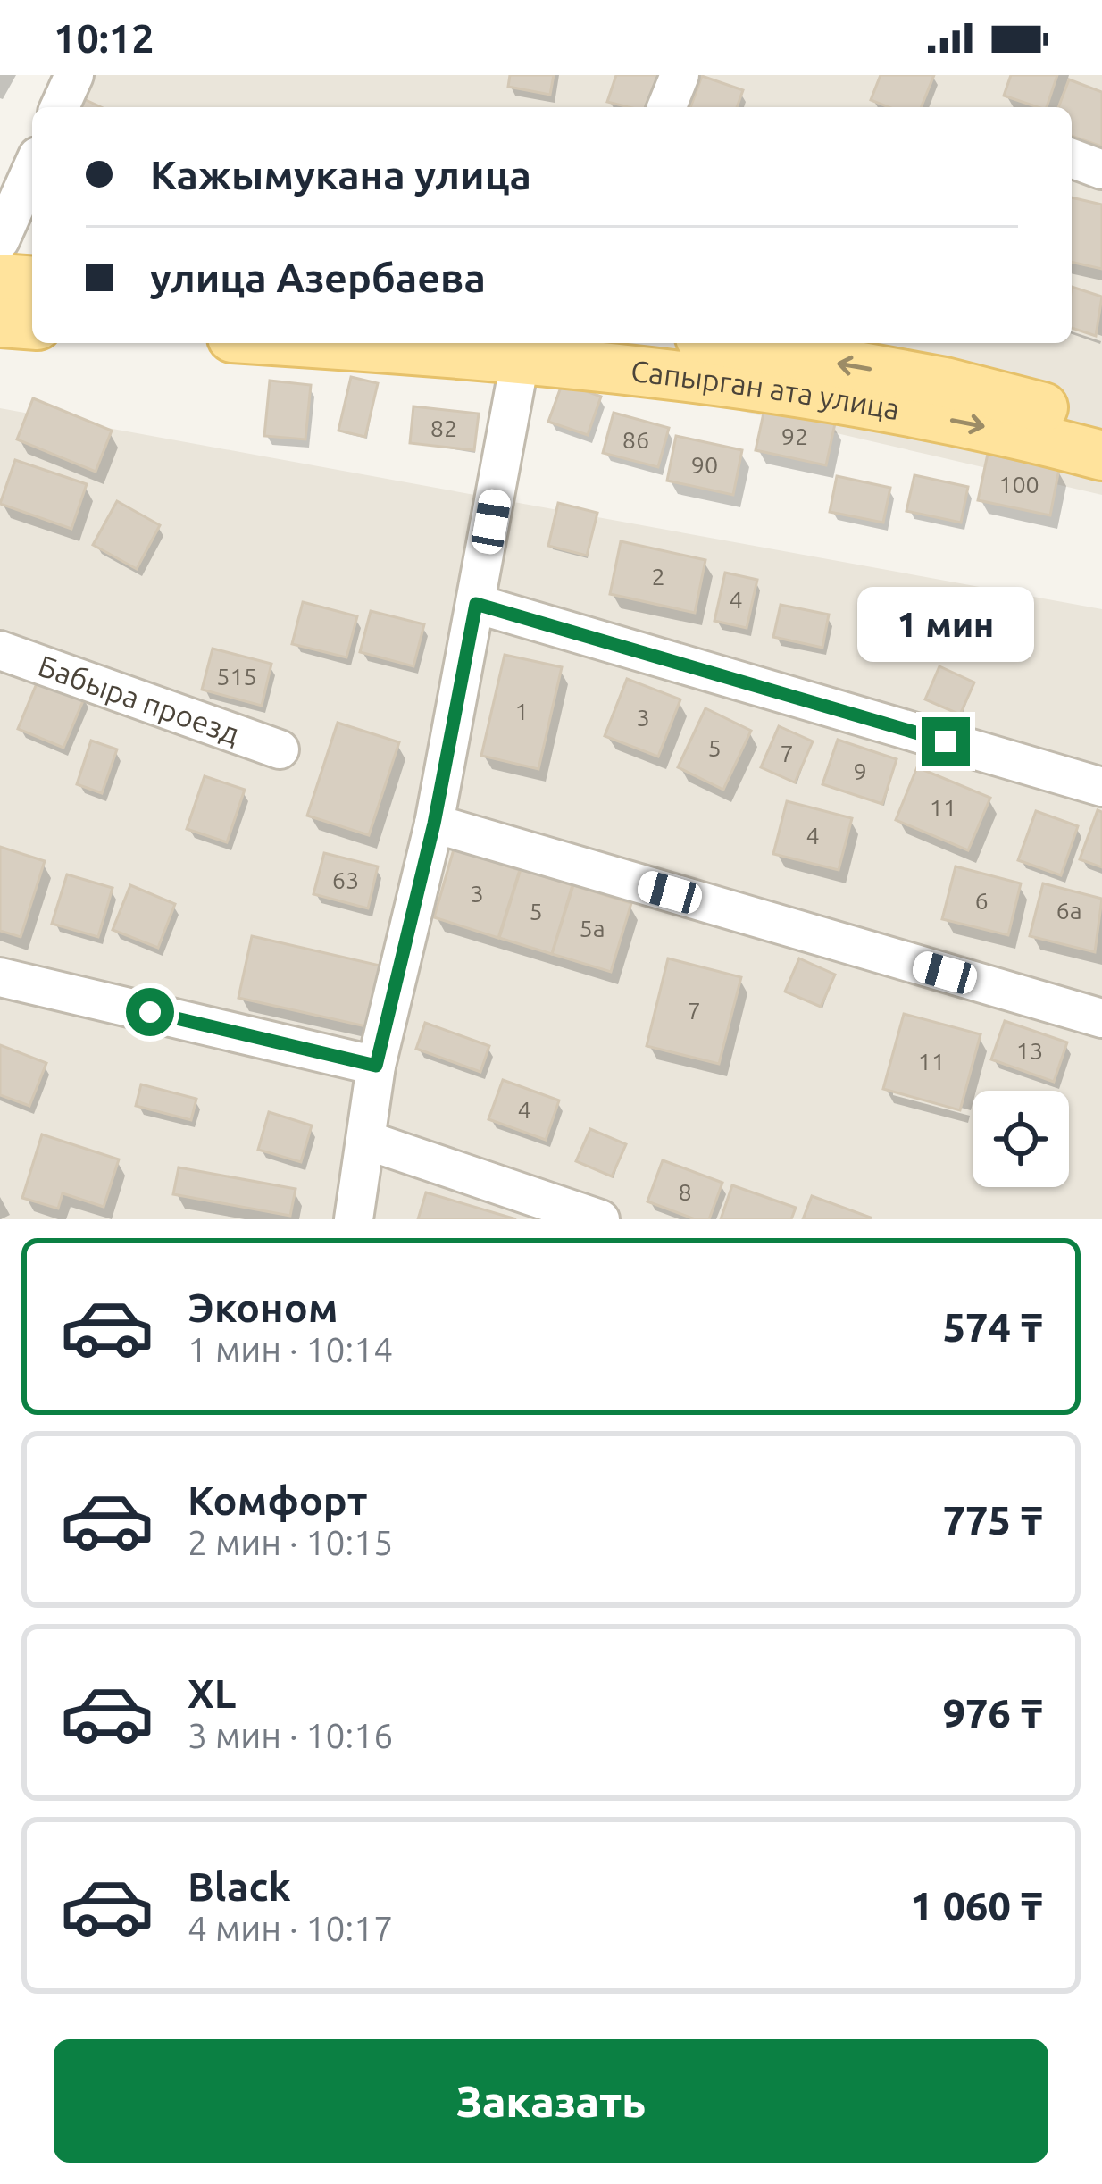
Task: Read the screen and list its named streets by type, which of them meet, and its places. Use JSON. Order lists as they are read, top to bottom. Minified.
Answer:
{"streets":{"main road":["Сапырган ата улица"],"street":["Бабыра проезд"]},"house_numbers":["82","92","86","90","100","2","4","515","1","3","5","7","9","11","4","63","3","6","6а","5","5а","7","13","11","4","8"],"page":{"status":"10:12","banner":["Кажымукана улица","улица Азербаева"],"bubble":"1 мин","list":[{"name":"Эконом","note":"1 мин · 10:14","value":"574 ₸"},{"name":"Комфорт","note":"2 мин · 10:15","value":"775 ₸"},{"name":"XL","note":"3 мин · 10:16","value":"976 ₸"},{"name":"Black","note":"4 мин · 10:17","value":"1 060 ₸"}],"buttons":"Заказать"}}
